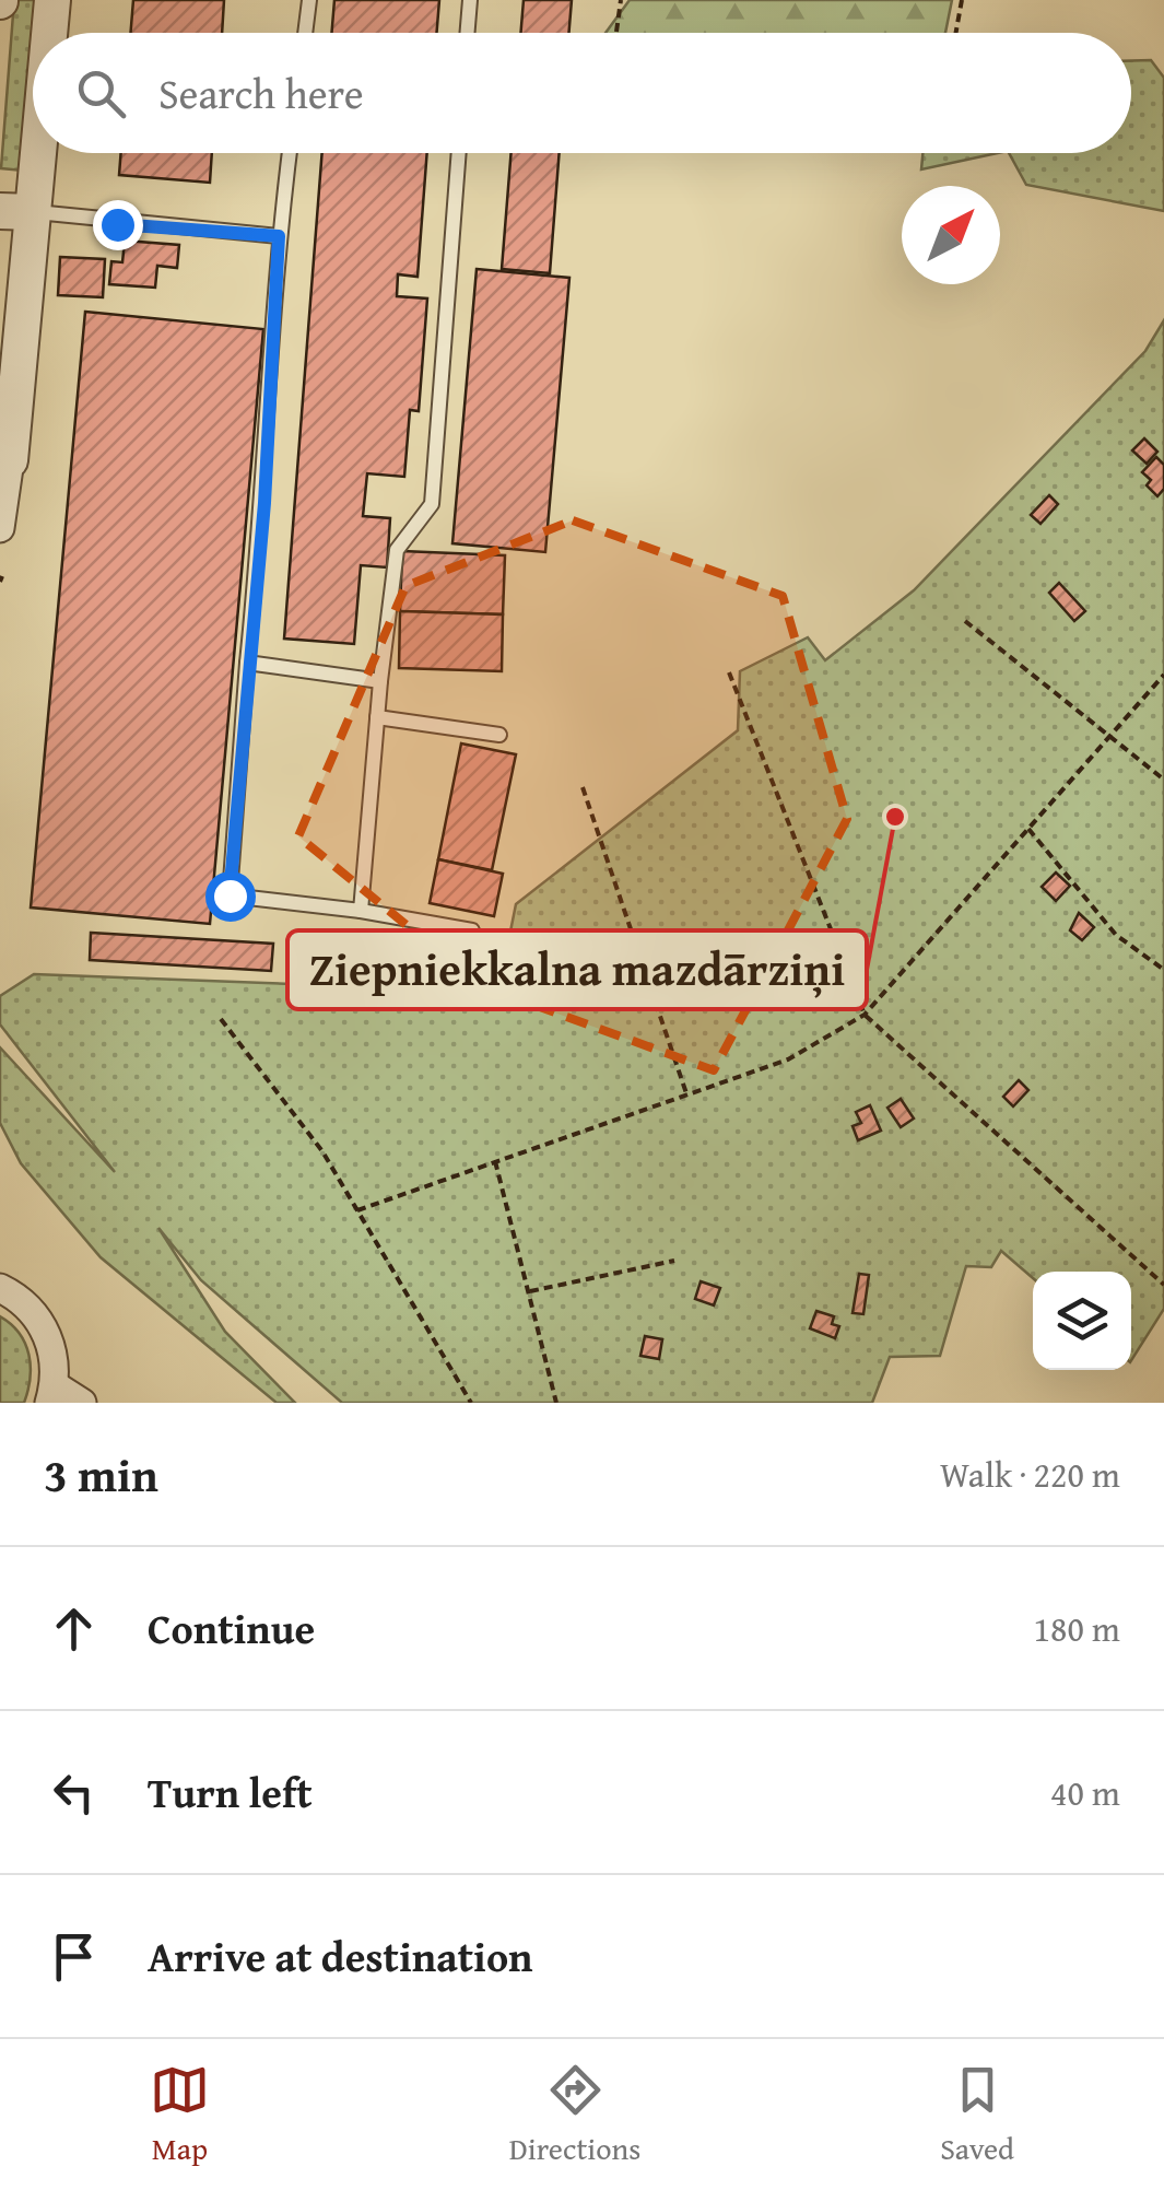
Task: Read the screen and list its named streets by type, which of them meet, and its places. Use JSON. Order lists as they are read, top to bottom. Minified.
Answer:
{"places":["Ziepniekkalna mazdārziņi"],"north":"top right","page":{"search":"Search here","heading":["3 min","Walk · 220 m"],"list":[["Continue","180 m"],["Turn left","40 m"],"Arrive at destination"],"nav":["Map","Directions","Saved"]}}
